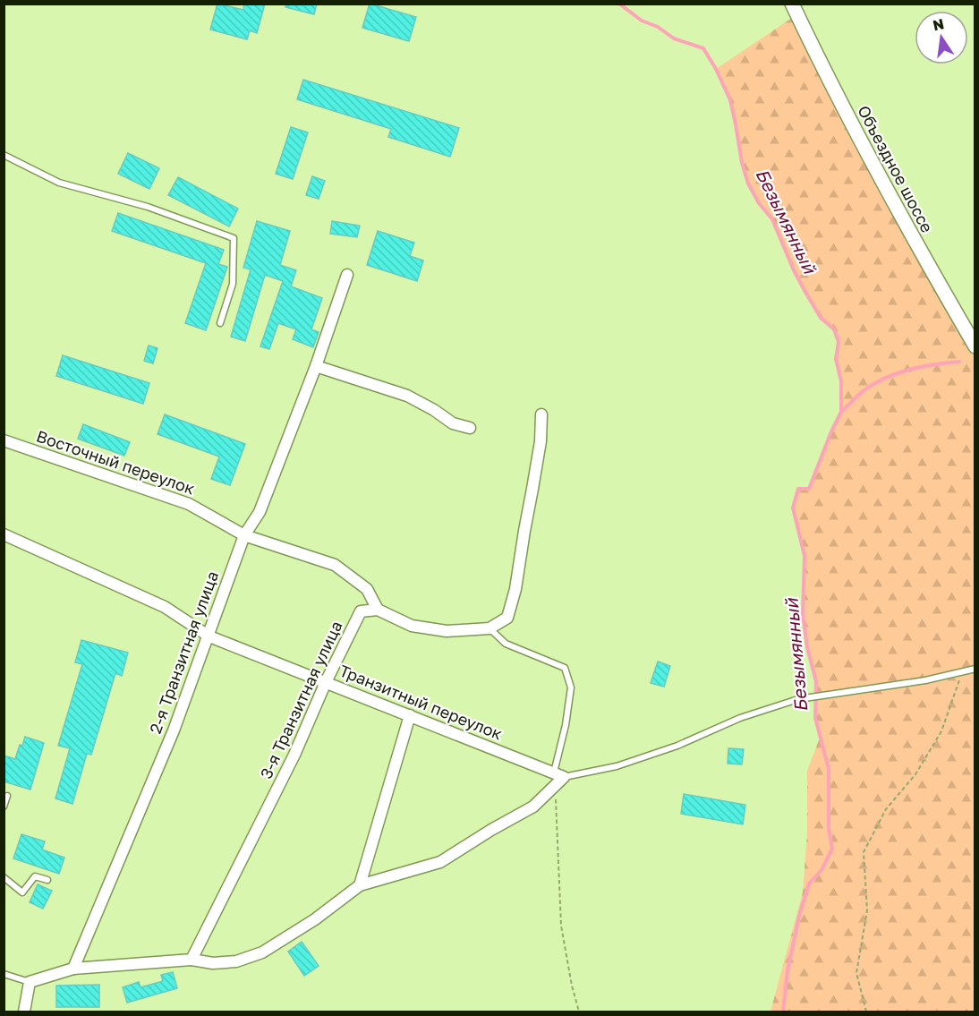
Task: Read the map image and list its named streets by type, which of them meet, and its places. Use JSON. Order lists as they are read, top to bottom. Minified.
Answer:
{"streets":{"street":["Объездное шоссе","Восточный переулок","2-я Транзитная улица","3-я Транзитная улица","Транзитный переулок"]},"crossings":[["Восточный переулок","2-я Транзитная улица"],["Восточный переулок","3-я Транзитная улица"],["2-я Транзитная улица","Транзитный переулок"],["3-я Транзитная улица","Транзитный переулок"]],"water":["Безымянный"],"north":"top"}
